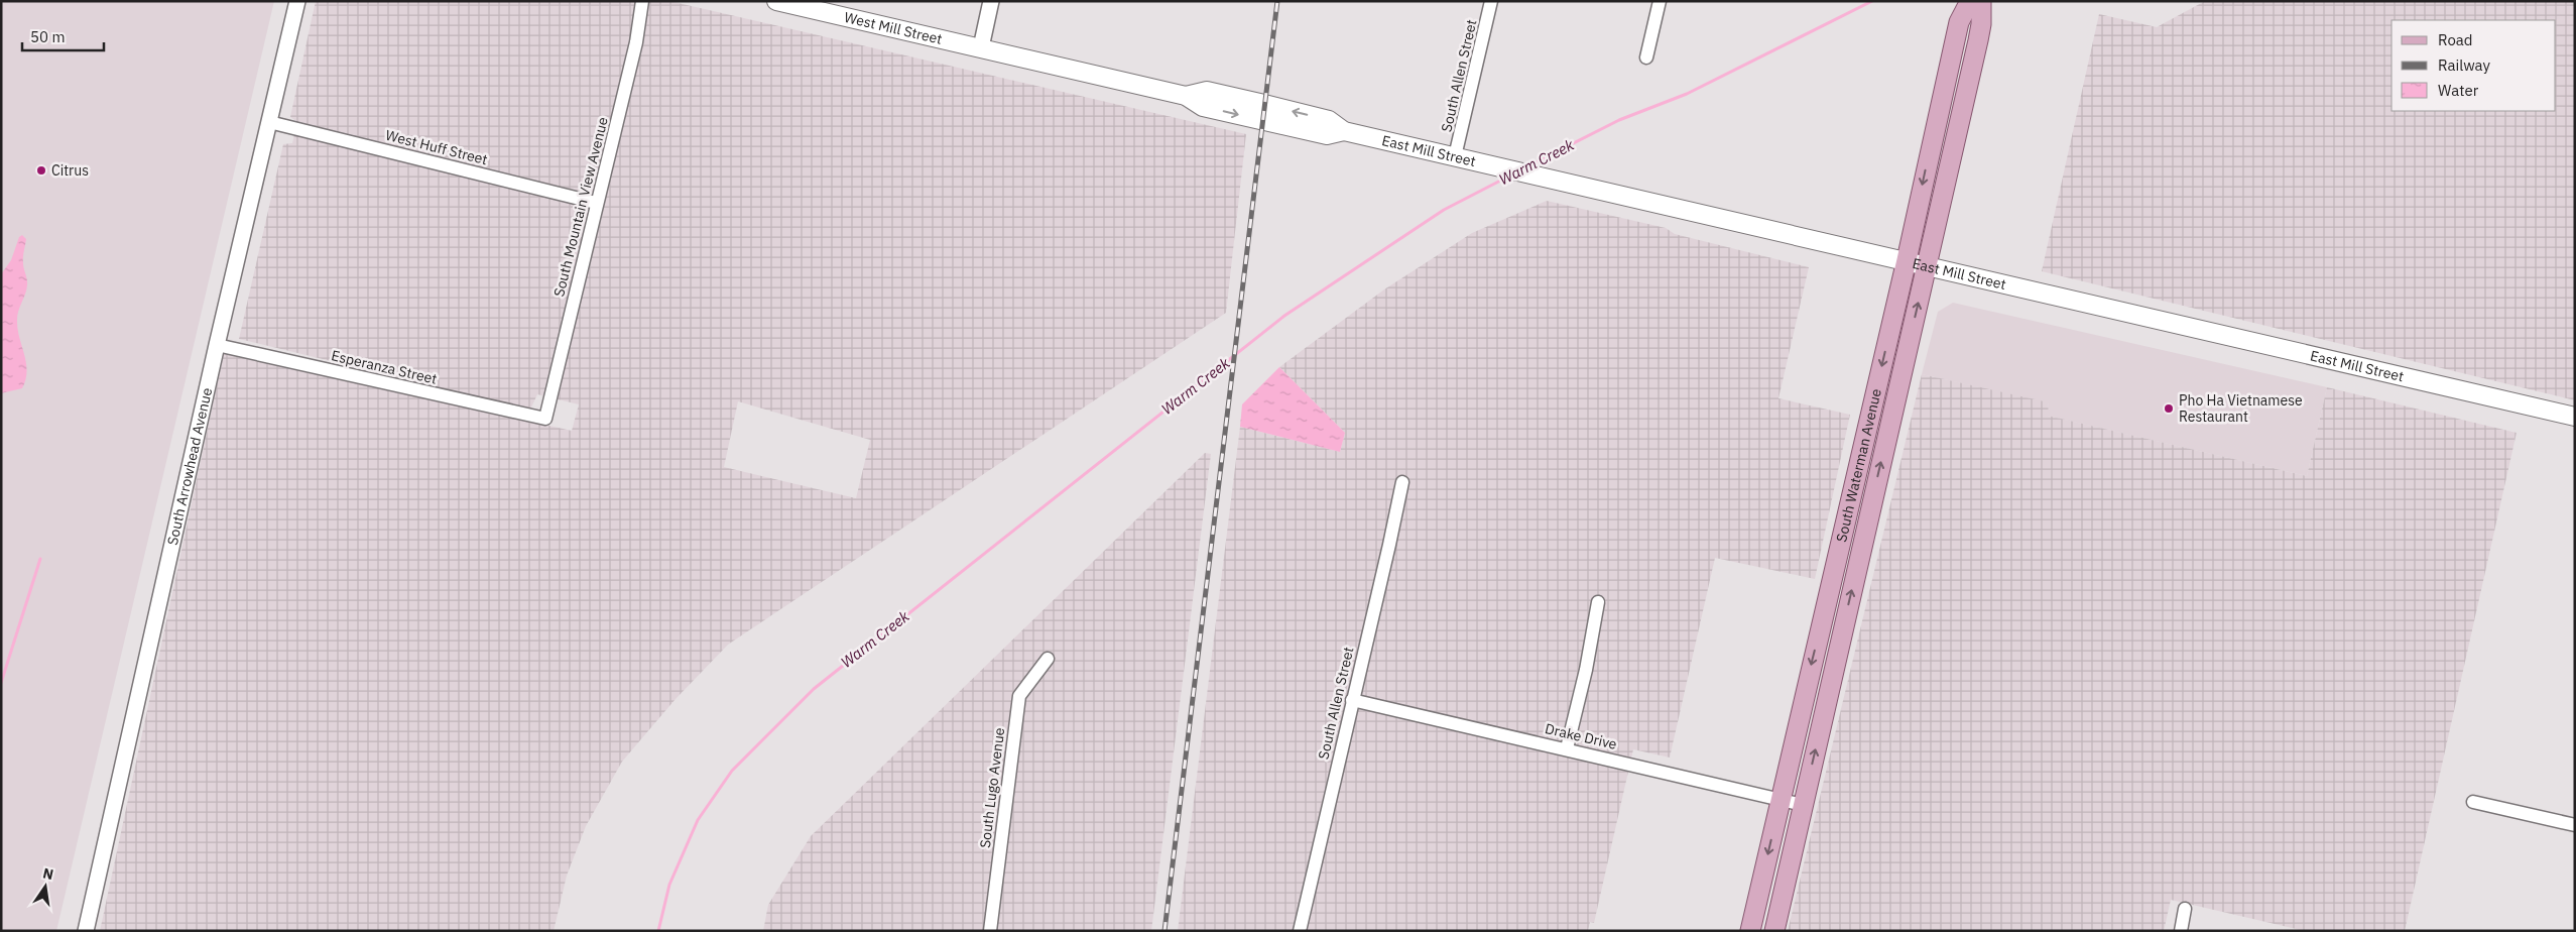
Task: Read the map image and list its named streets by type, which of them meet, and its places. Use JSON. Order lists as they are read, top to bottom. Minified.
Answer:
{"streets":{"main road":["West Mill Street","East Mill Street","South Waterman Avenue"],"street":["South Allen Street","West Huff Street","South Mountain View Avenue","Esperanza Street","South Arrowhead Avenue","Drake Drive","South Lugo Avenue"]},"crossings":[["West Mill Street","East Mill Street"],["South Allen Street","East Mill Street"],["South Allen Street","Drake Drive"],["West Huff Street","South Mountain View Avenue"],["West Huff Street","South Arrowhead Avenue"],["East Mill Street","South Waterman Avenue"],["South Mountain View Avenue","Esperanza Street"],["Esperanza Street","South Arrowhead Avenue"],["South Waterman Avenue","Drake Drive"]],"water":["Warm Creek"],"places":["Citrus","Pho Ha Vietnamese Restaurant"],"legend":["Road","Railway","Water"],"scale_bar":"50 m","north":"top"}
